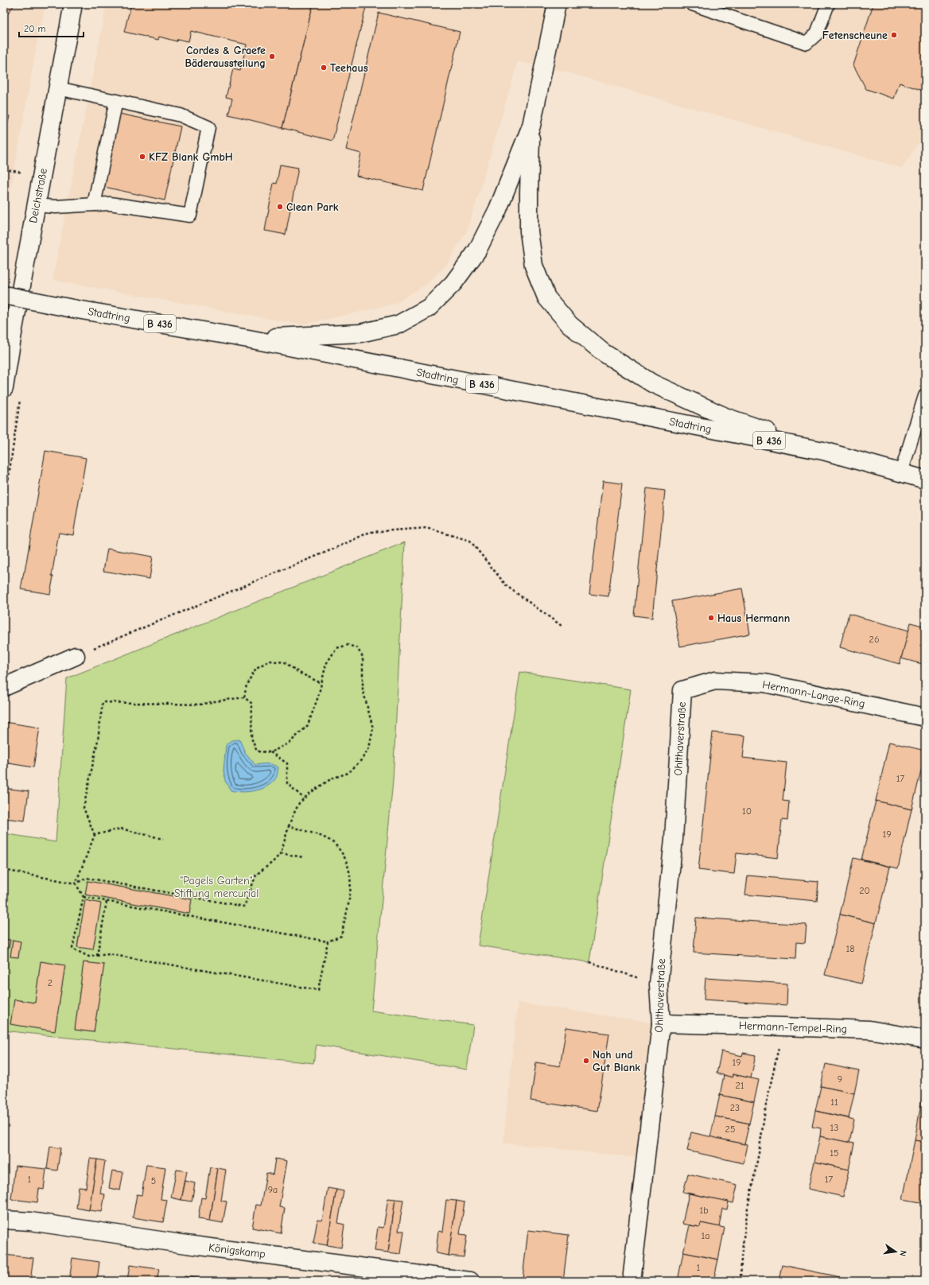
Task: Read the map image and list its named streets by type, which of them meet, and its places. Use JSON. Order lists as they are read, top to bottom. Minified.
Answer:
{"streets":{"main road":["Deichstraße","Stadtring","B 436","Hermann-Lange-Ring","Ohlthaverstraße","Hermann-Tempel-Ring","Königskamp"]},"crossings":[["Hermann-Lange-Ring","Ohlthaverstraße"],["Ohlthaverstraße","Hermann-Tempel-Ring"]],"parks":["\"Pagels Garten\" Stiftung mercurial"],"places":["Fetenscheune","Cordes & Graefe Bäderausstellung","Teehaus","KFZ Blank GmbH","Clean Park","Haus Hermann","Nah und Gut Blank"],"house_numbers":["26","17","10","19","20","18","2","19","9","21","11","23","13","25","15","1","17","5","9a","1b","1a","1"],"scale_bar":"20 m","north":"right"}
